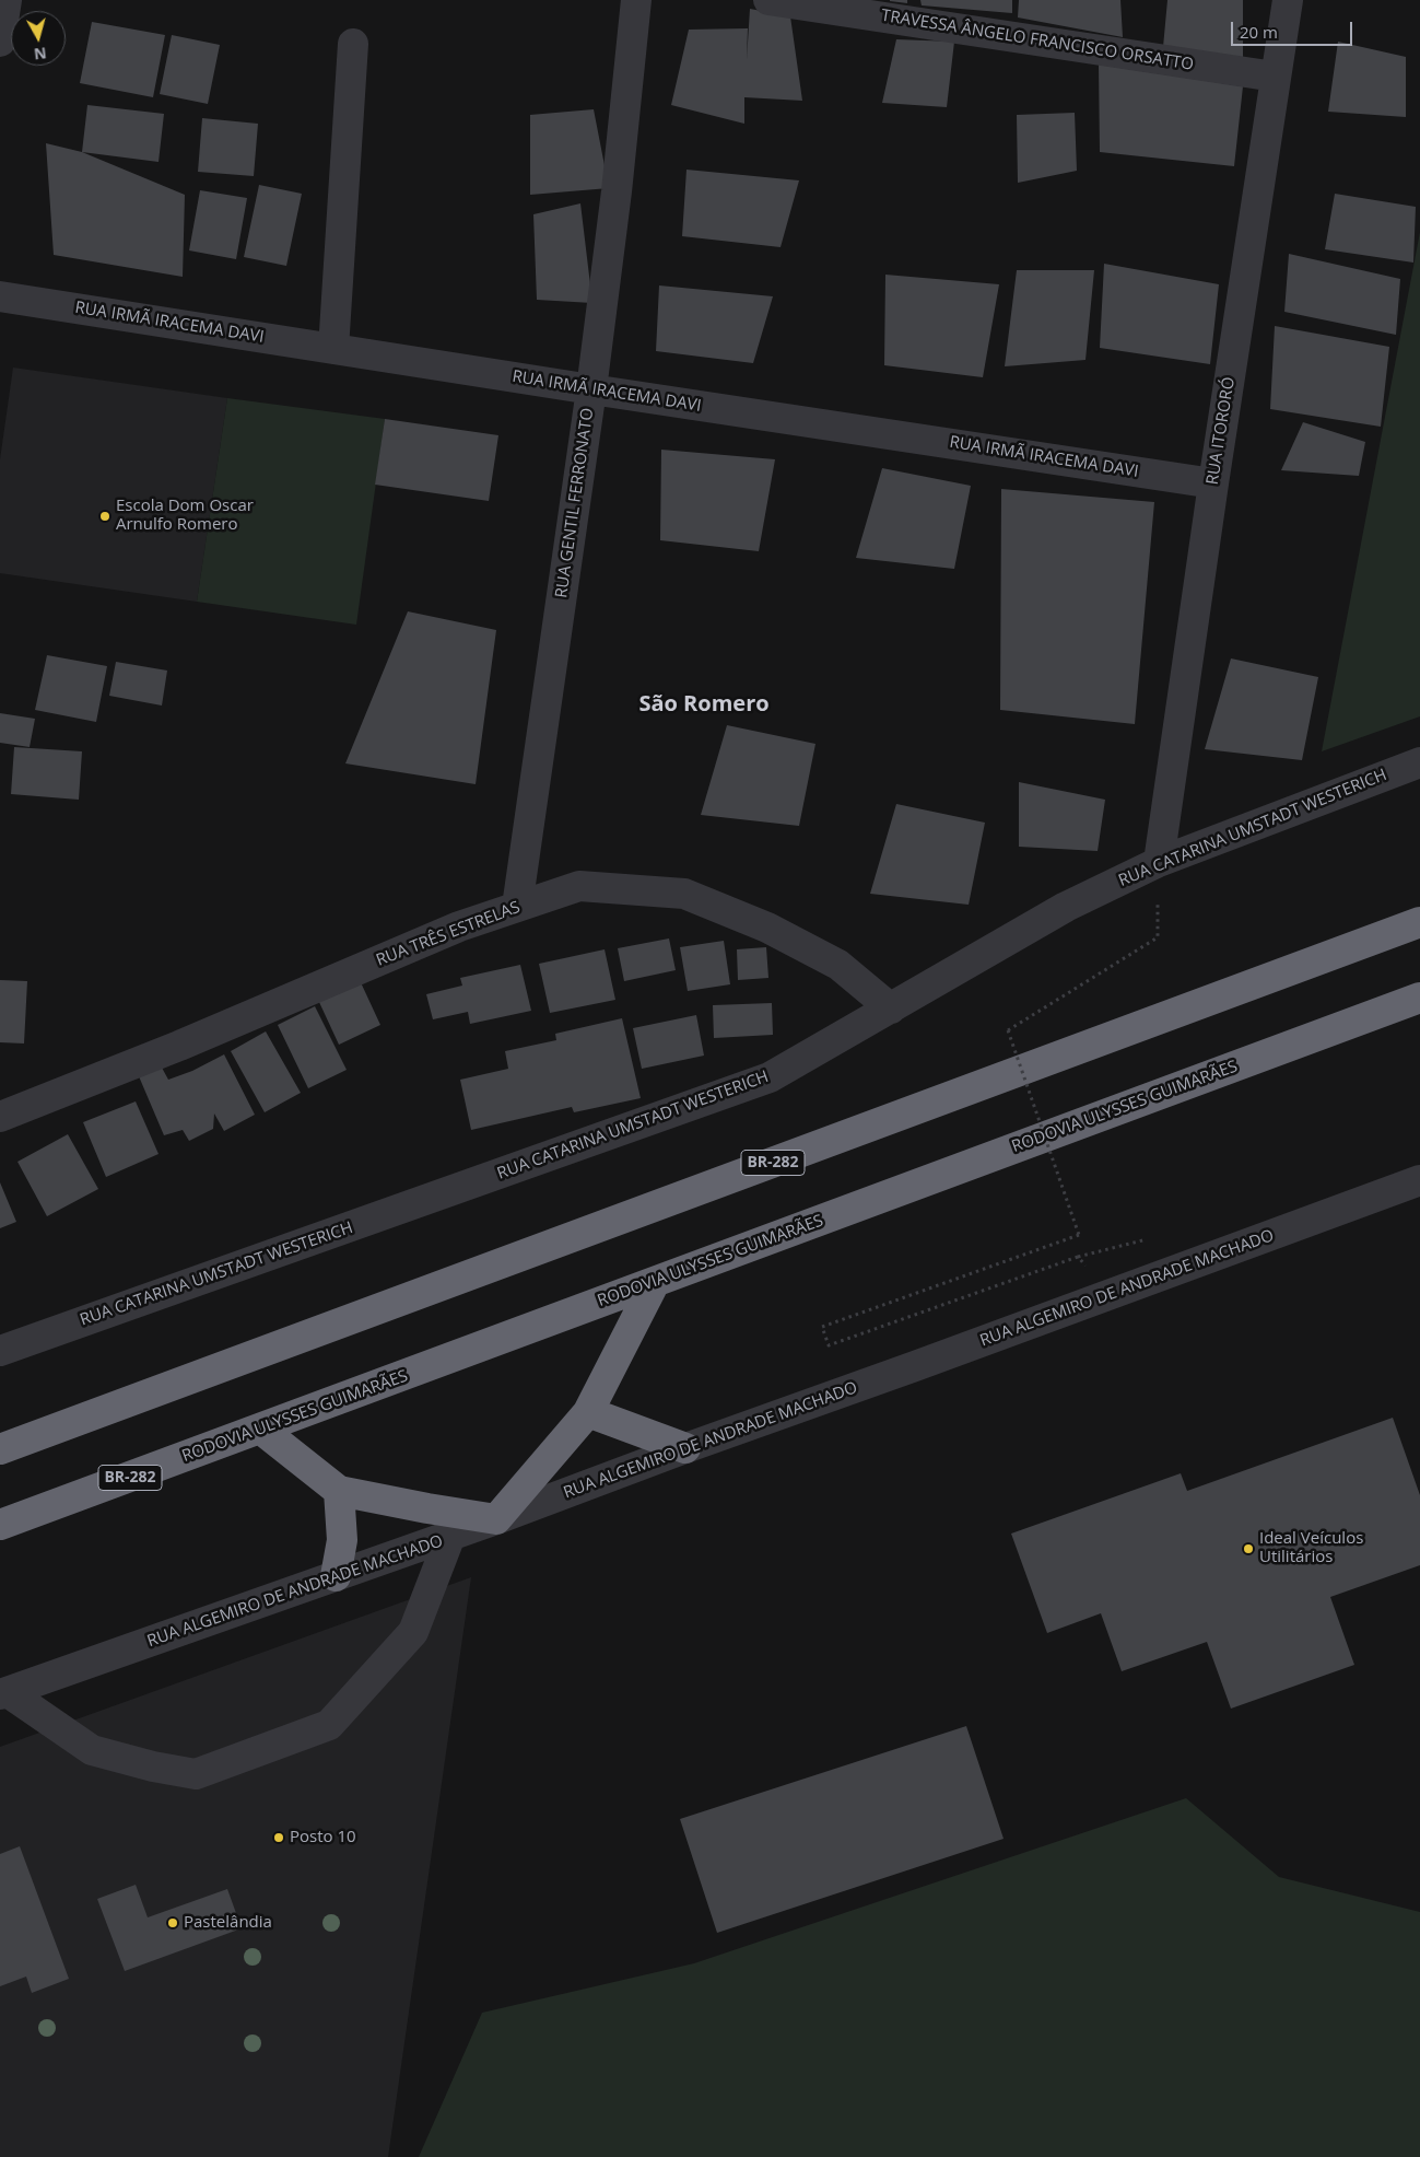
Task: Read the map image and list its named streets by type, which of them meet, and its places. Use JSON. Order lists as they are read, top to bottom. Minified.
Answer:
{"streets":{"highway":["RODOVIA ULYSSES GUIMARÃES","BR-282"],"street":["TRAVESSA ÂNGELO FRANCISCO ORSATTO","RUA IRMÃ IRACEMA DAVI","RUA ITORORÓ","RUA GENTIL FERRONATO","RUA CATARINA UMSTADT WESTERICH","RUA TRÊS ESTRELAS","RUA ALGEMIRO DE ANDRADE MACHADO"]},"crossings":[["TRAVESSA ÂNGELO FRANCISCO ORSATTO","RUA ITORORÓ"],["RUA IRMÃ IRACEMA DAVI","RUA ITORORÓ"],["RUA IRMÃ IRACEMA DAVI","RUA GENTIL FERRONATO"],["RUA ITORORÓ","RUA CATARINA UMSTADT WESTERICH"],["RUA GENTIL FERRONATO","RUA TRÊS ESTRELAS"],["RUA CATARINA UMSTADT WESTERICH","RUA TRÊS ESTRELAS"]],"districts":["São Romero"],"places":["Escola Dom Oscar Arnulfo Romero","Ideal Veículos Utilitários","Posto 10","Pastelândia"],"scale_bar":"20 m","north":"bottom"}
